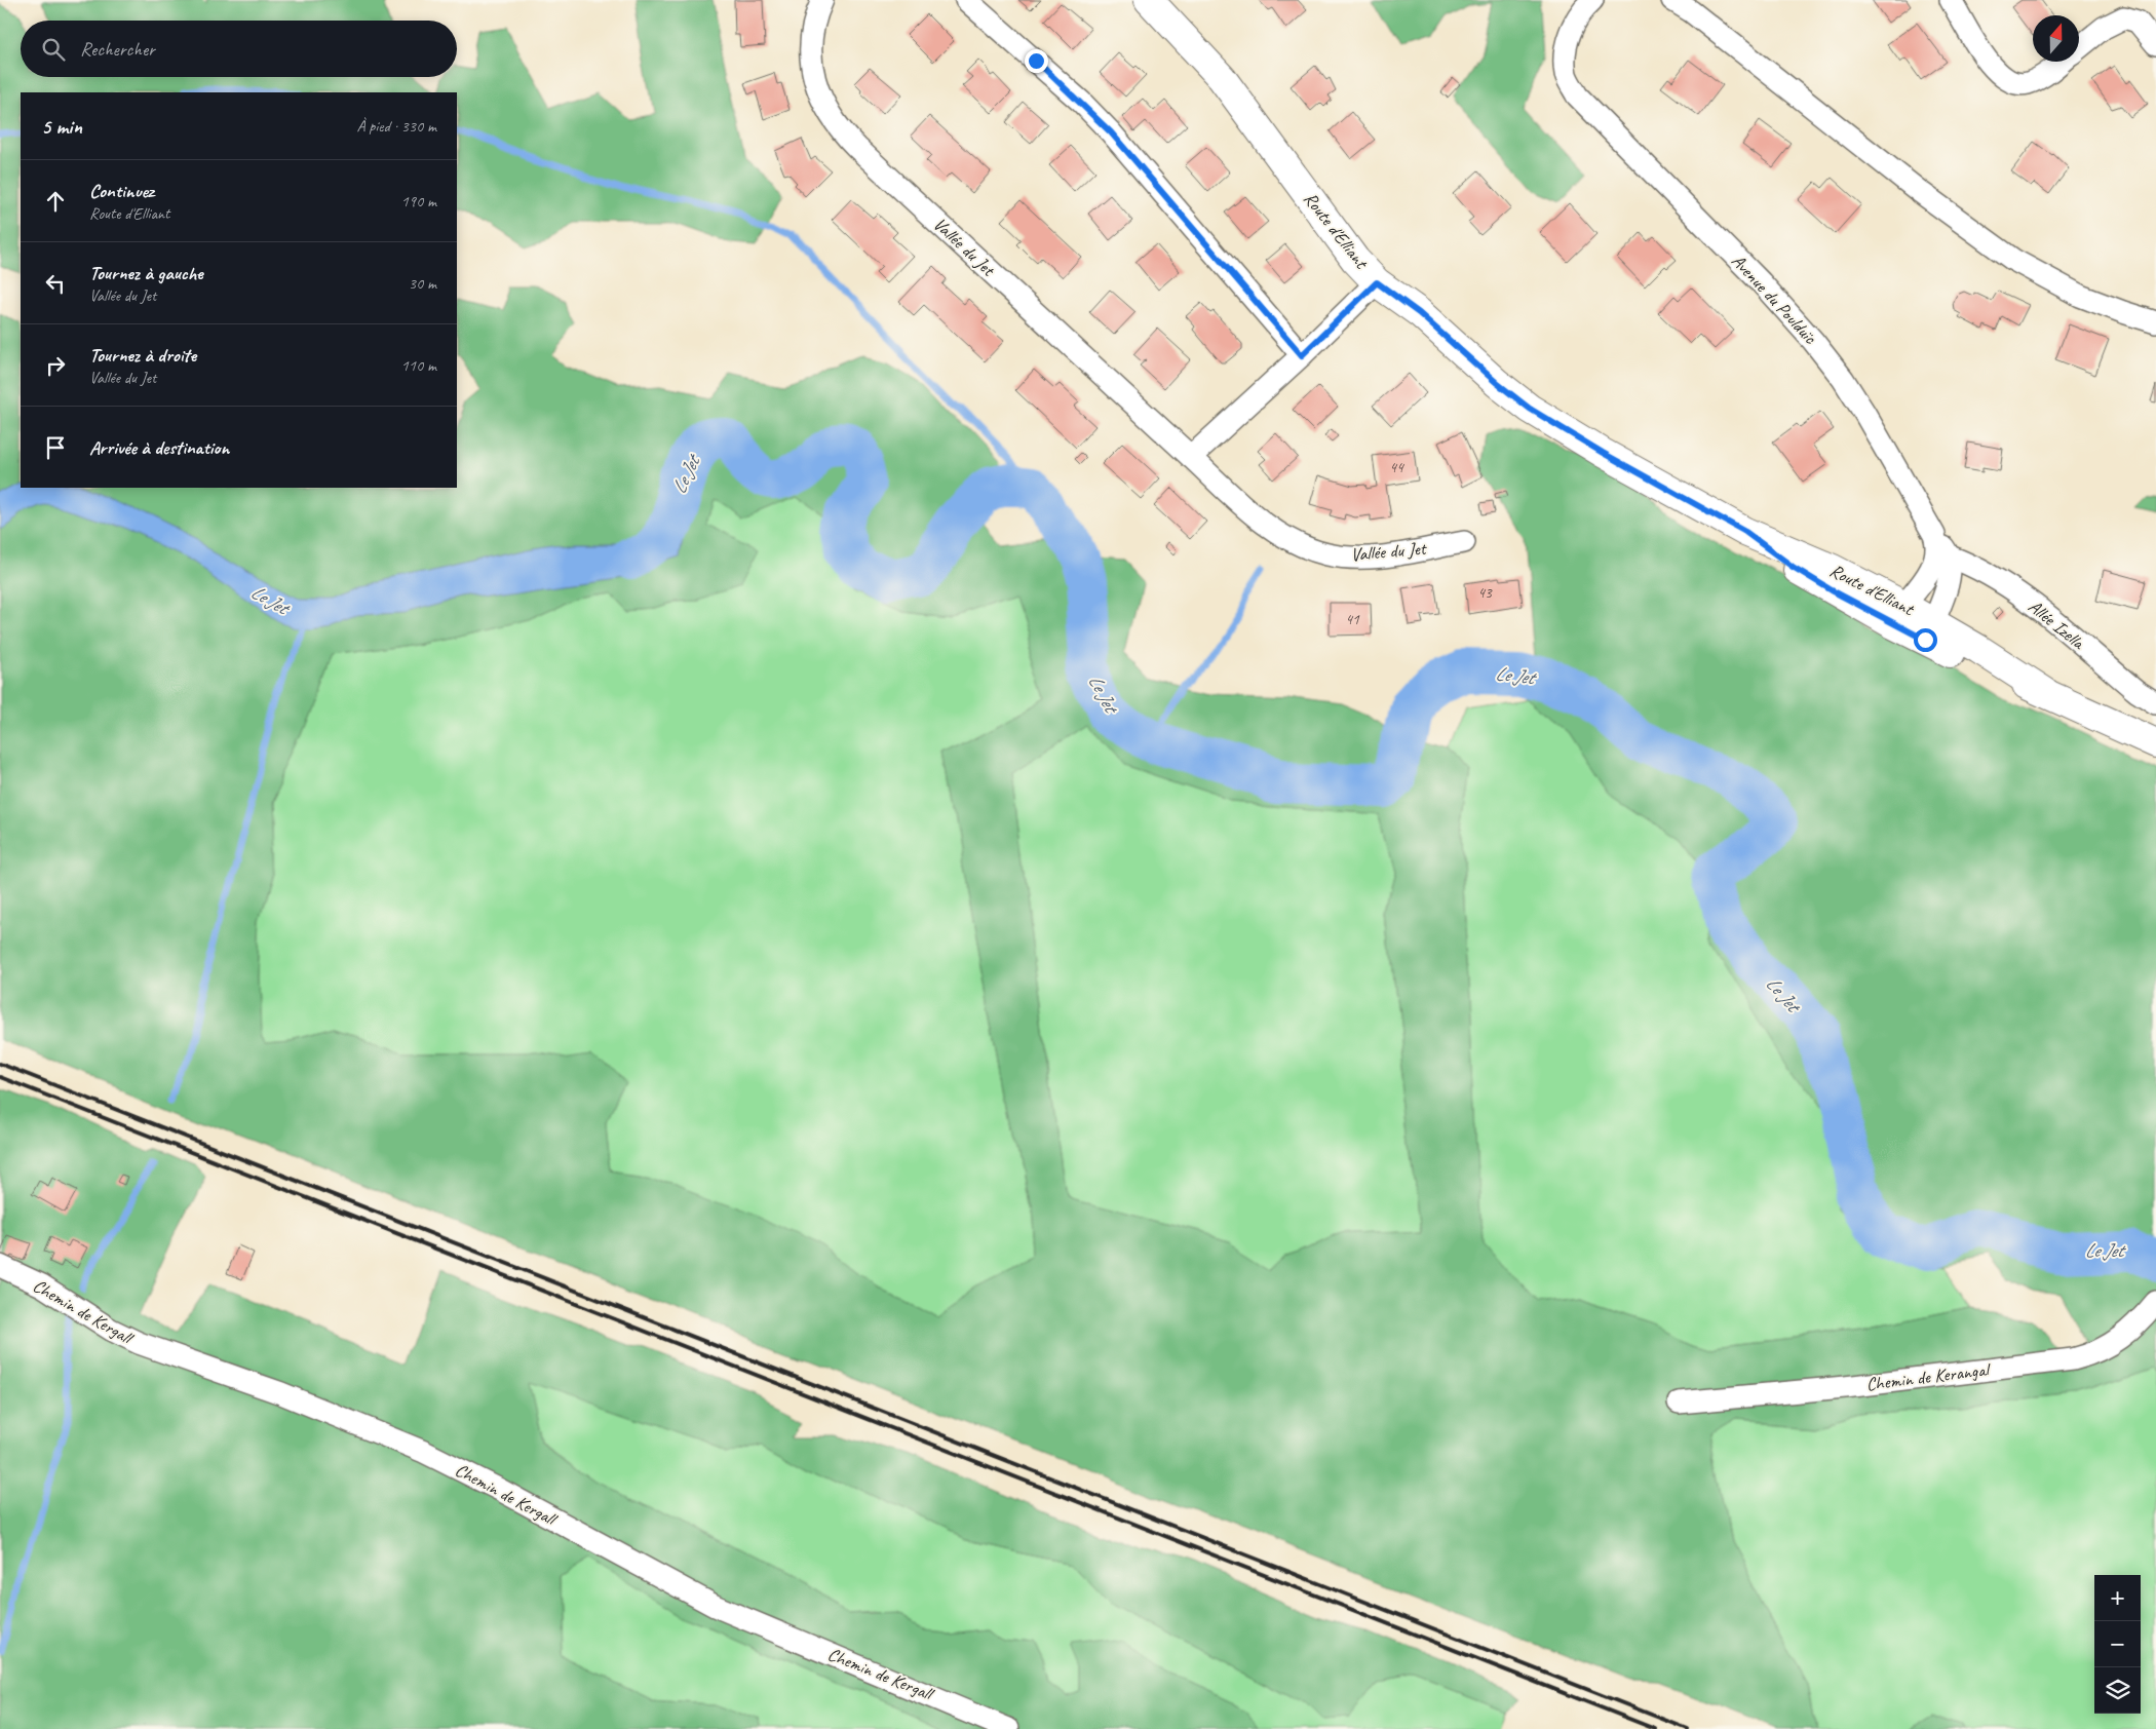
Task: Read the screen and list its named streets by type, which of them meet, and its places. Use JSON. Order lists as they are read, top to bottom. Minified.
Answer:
{"streets":{"street":["Route d'Elliant","Vallée du Jet","Avenue du Poulduïc","Allée Izella","Chemin de Kergall","Chemin de Kerangal"]},"crossings":[["Avenue du Poulduïc","Allée Izella"]],"water":["Le Jet"],"house_numbers":["44","43","41"],"north":"top","page":{"search":"Rechercher","heading":["5 min","À pied · 330 m"],"list":[["Continuez","Route d'Elliant","190 m"],["Tournez à gauche","Vallée du Jet","30 m"],["Tournez à droite","Vallée du Jet","110 m"],"Arrivée à destination"],"map_buttons":["+","−"]}}
